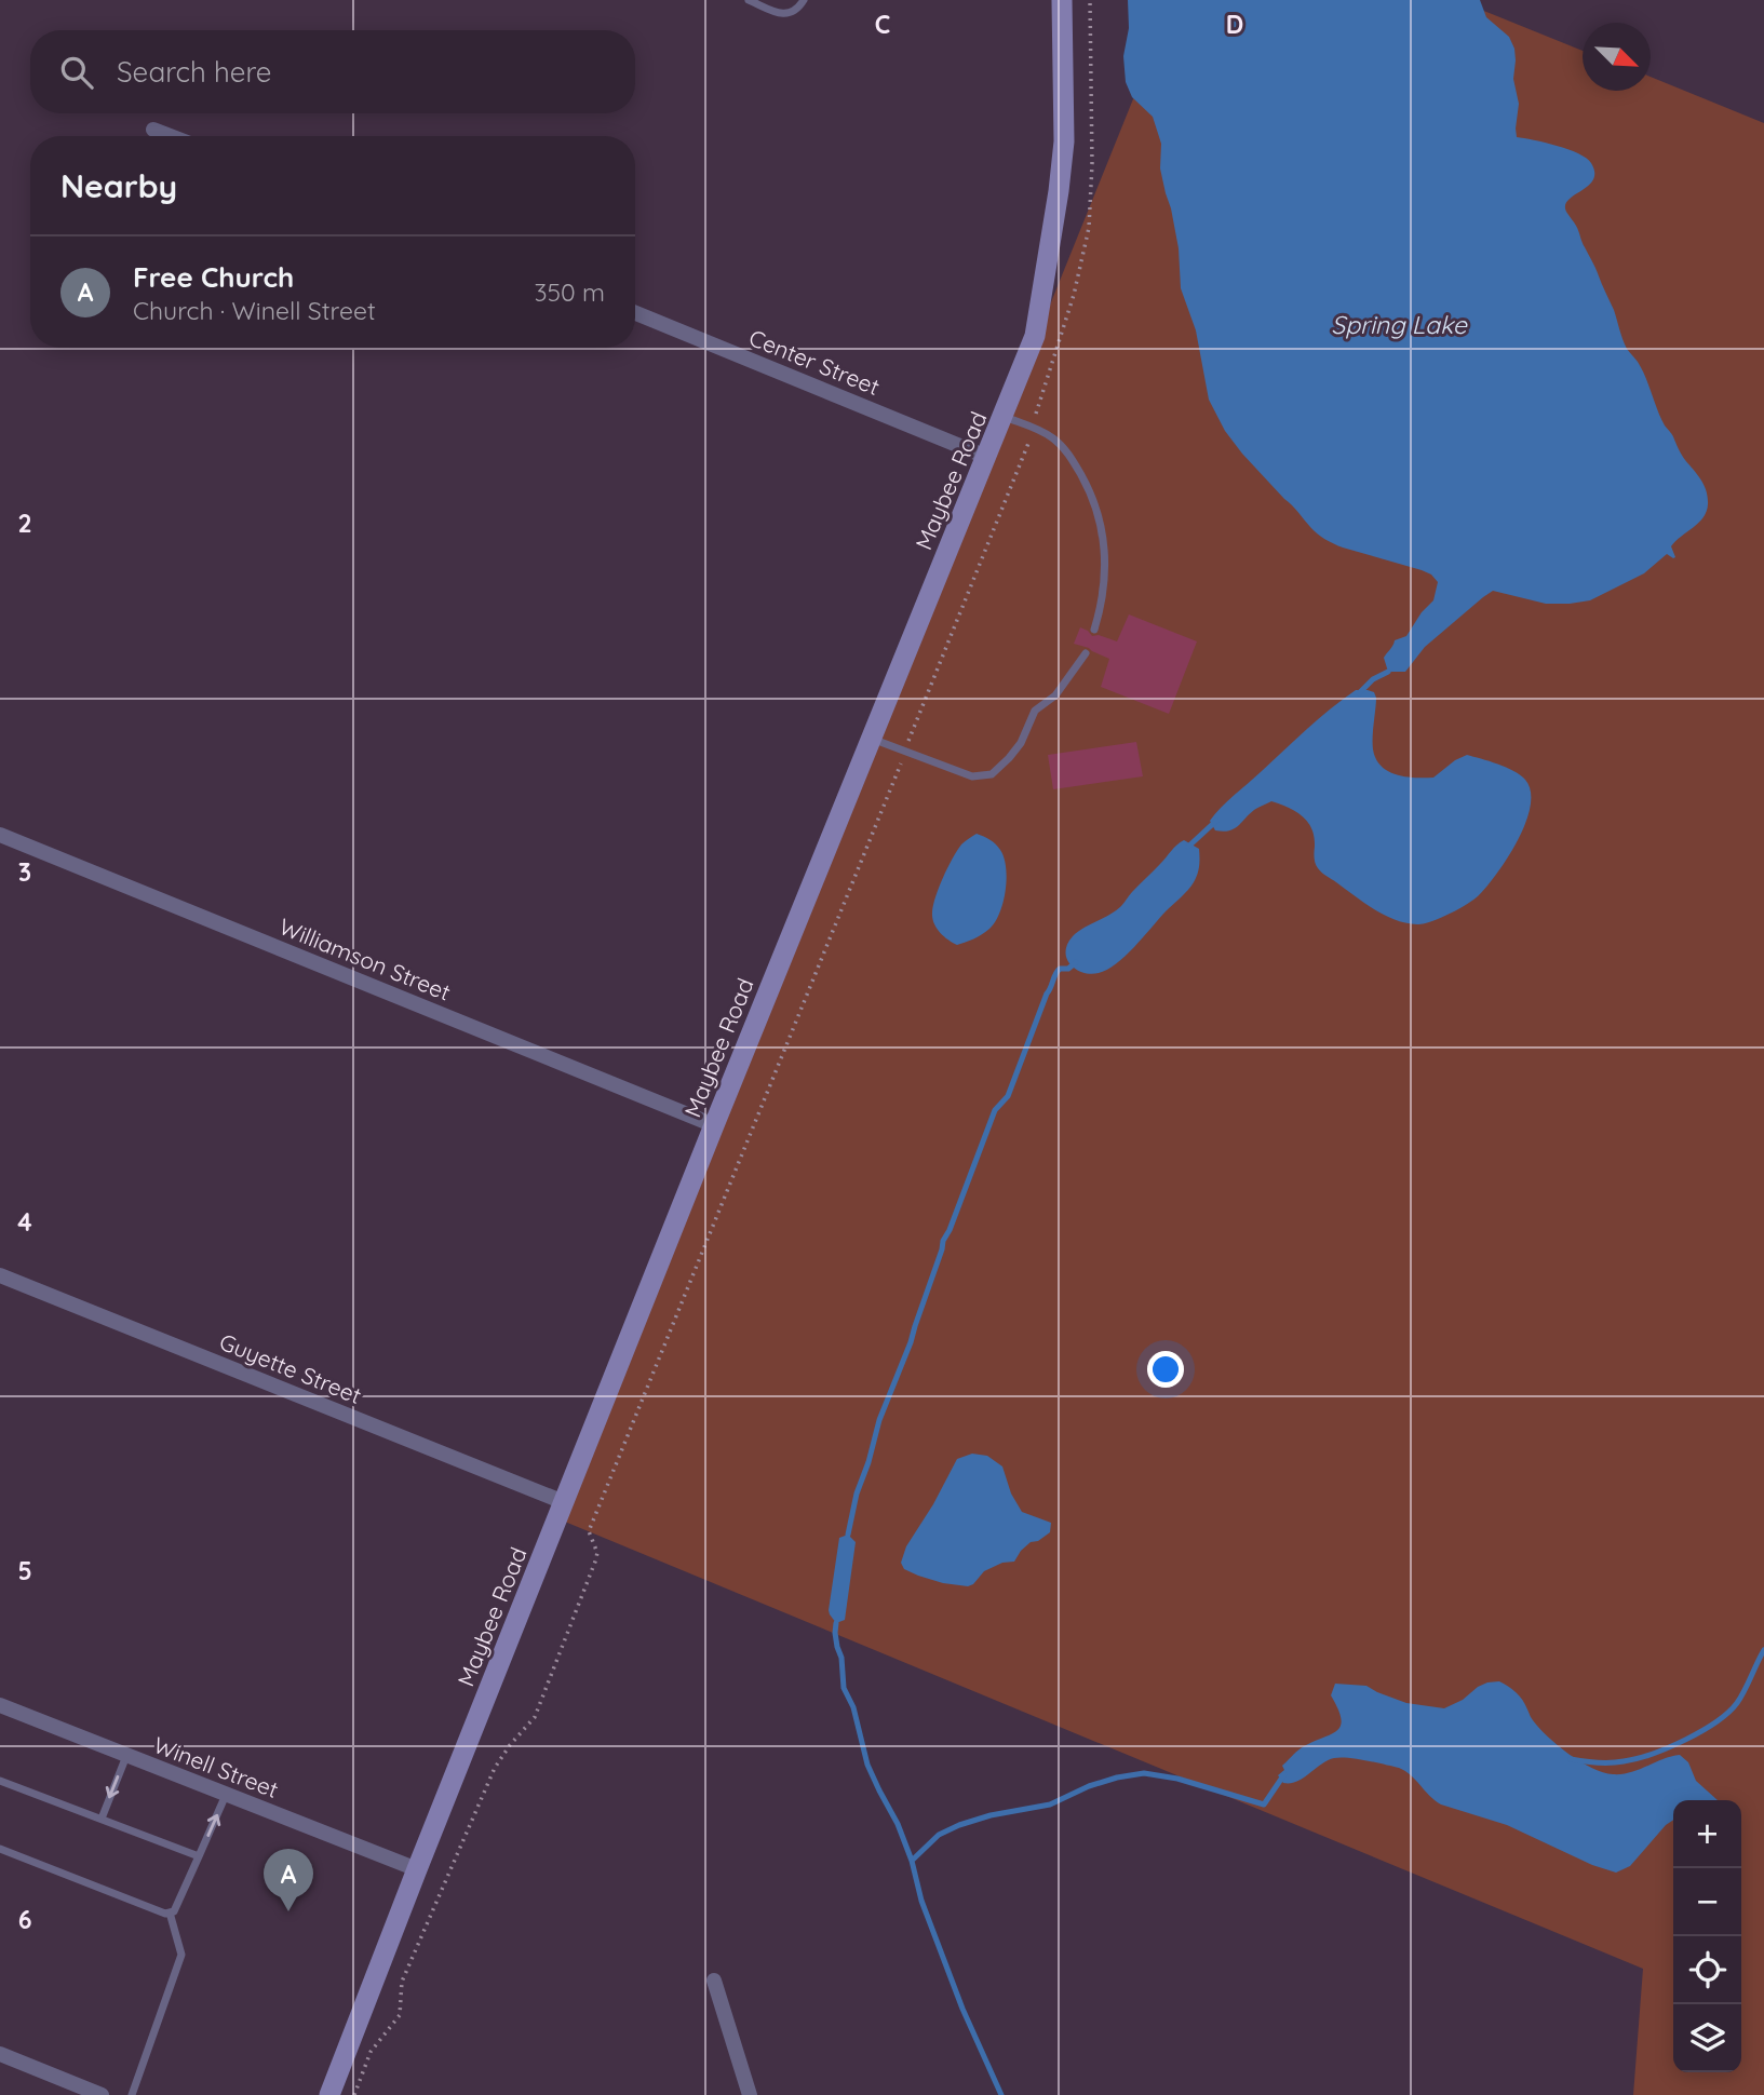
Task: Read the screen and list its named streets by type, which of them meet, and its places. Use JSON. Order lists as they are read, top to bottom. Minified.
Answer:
{"streets":{"main road":["Maybee Road"],"street":["Center Street","Williamson Street","Guyette Street","Winell Street"]},"crossings":[["Center Street","Maybee Road"],["Maybee Road","Williamson Street"],["Maybee Road","Guyette Street"],["Maybee Road","Winell Street"]],"water":["Spring Lake"],"north":"bottom right","page":{"search":"Search here","heading":"Nearby","list":[{"mark":"A","name":"Free Church","note":"Church · Winell Street","value":"350 m"}],"map_buttons":["+","−"],"pins":"A"},"grid":{"columns":["C","D"],"rows":["2","3","4","5","6"]}}
